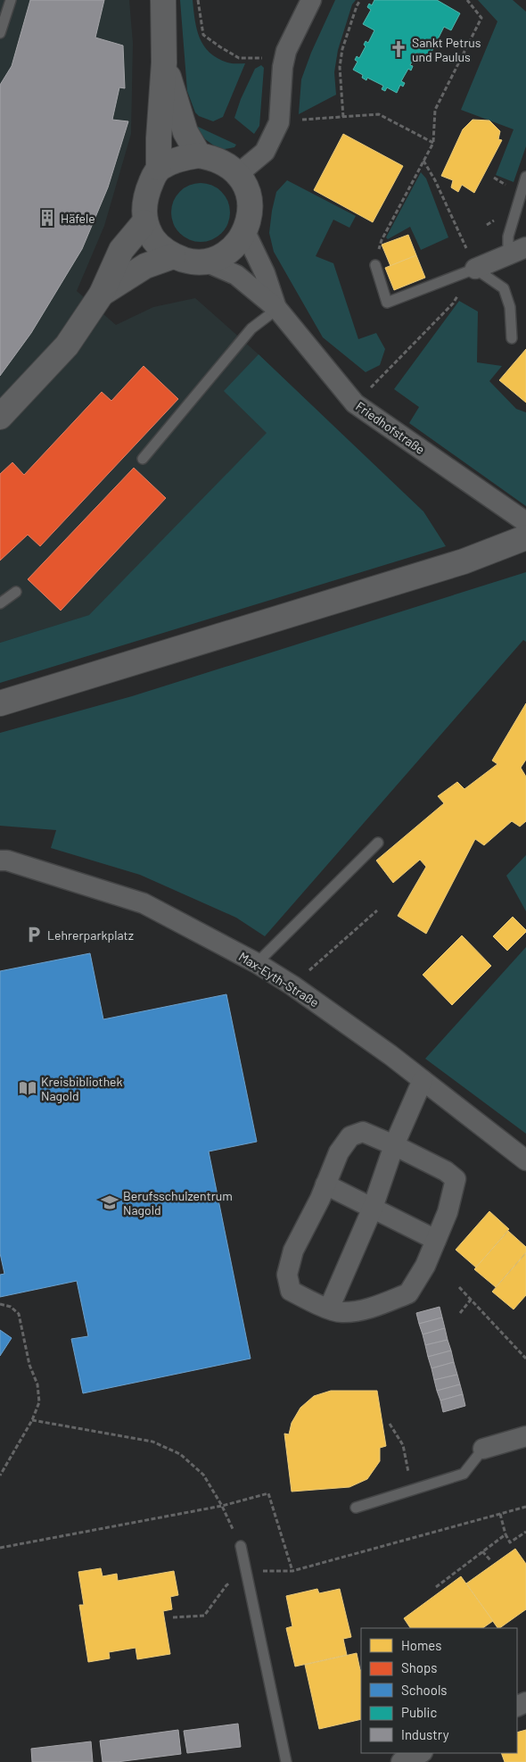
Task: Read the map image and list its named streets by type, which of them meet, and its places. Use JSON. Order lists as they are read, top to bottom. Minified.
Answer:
{"streets":{"street":["Friedhofstraße","Max-Eyth-Straße"]},"places":{"church":["Sankt Petrus und Paulus"],"building":["Häfele"],"parking":["Lehrerparkplatz"],"library":["Kreisbibliothek Nagold"],"school or university":["Berufsschulzentrum Nagold"]},"legend":["Homes","Shops","Schools","Public","Industry"]}
